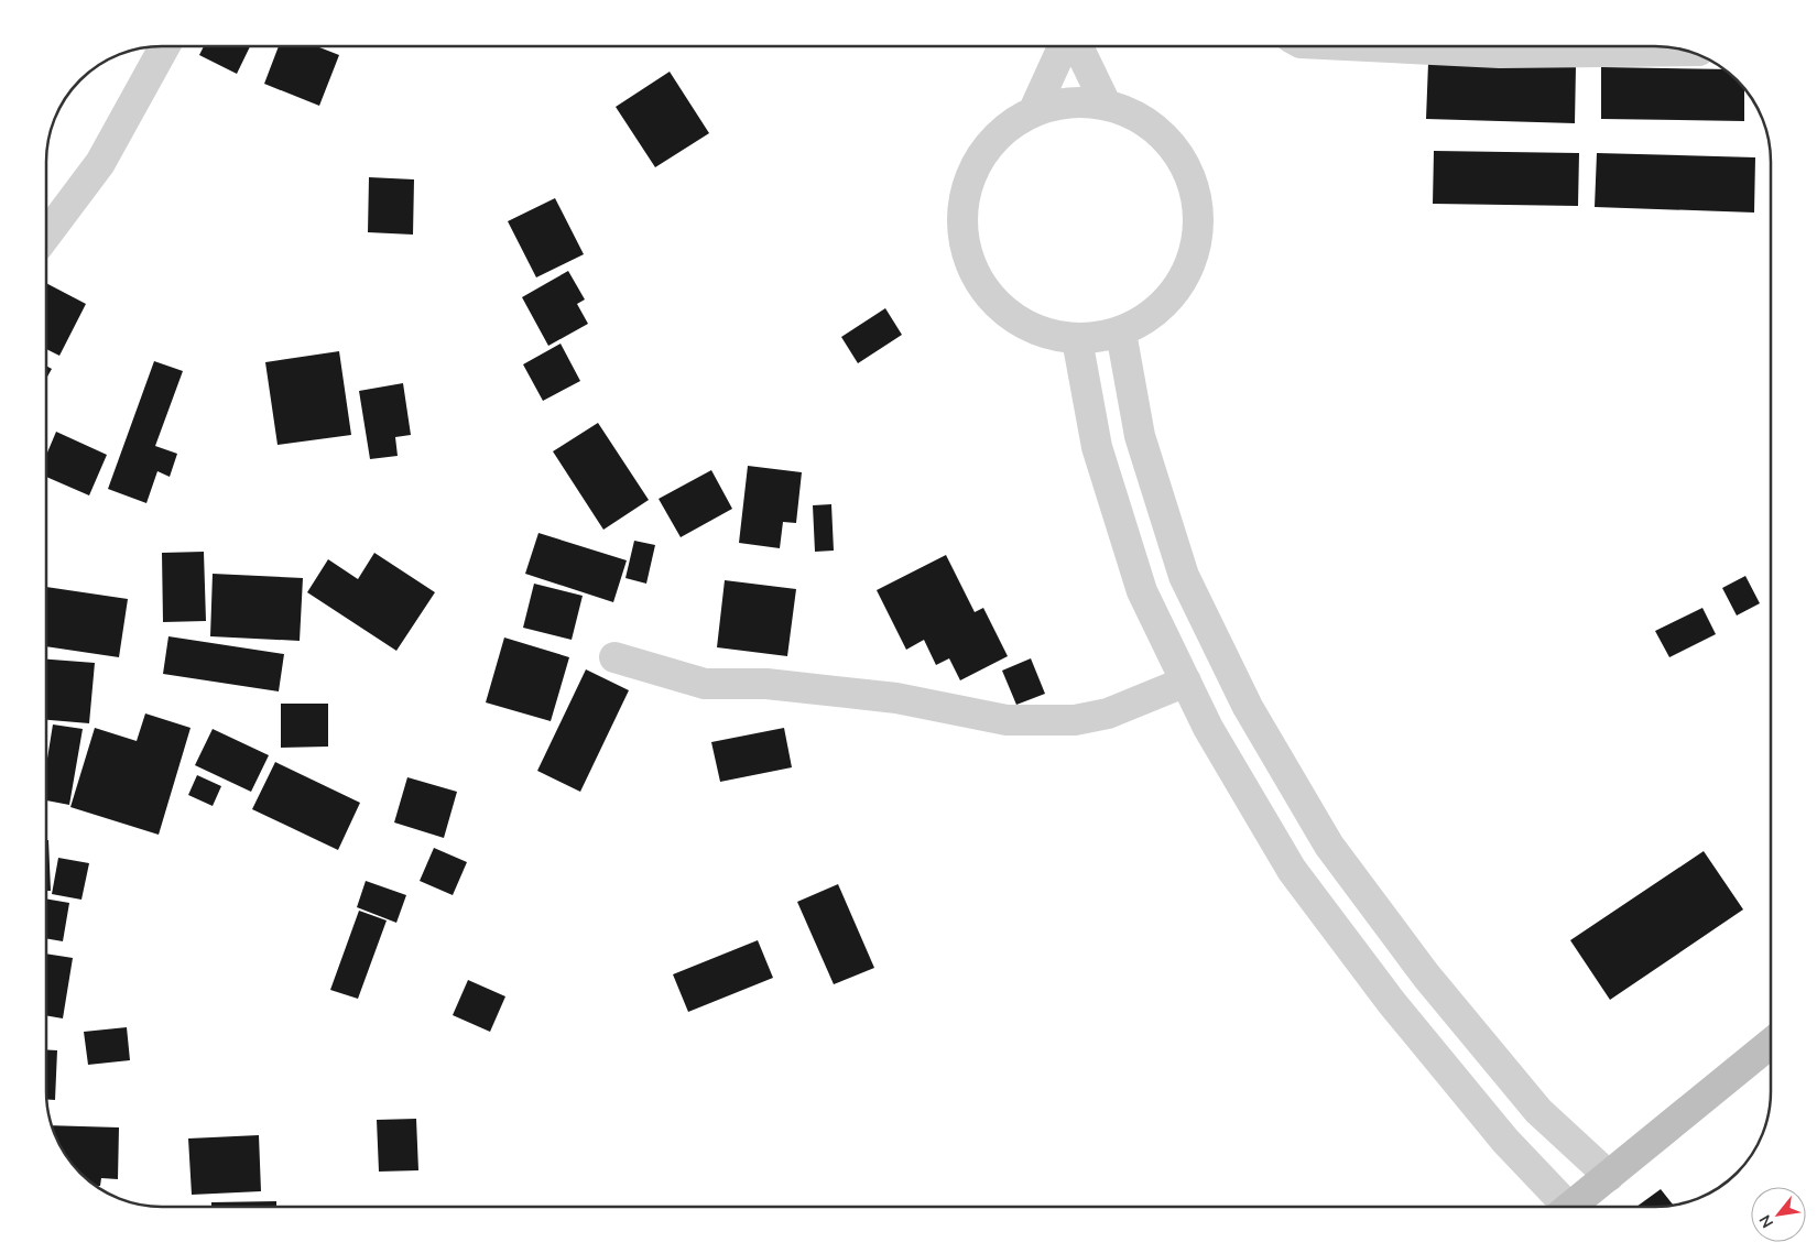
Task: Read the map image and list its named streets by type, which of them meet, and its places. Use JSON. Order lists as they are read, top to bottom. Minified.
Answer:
{"north":"bottom left"}
